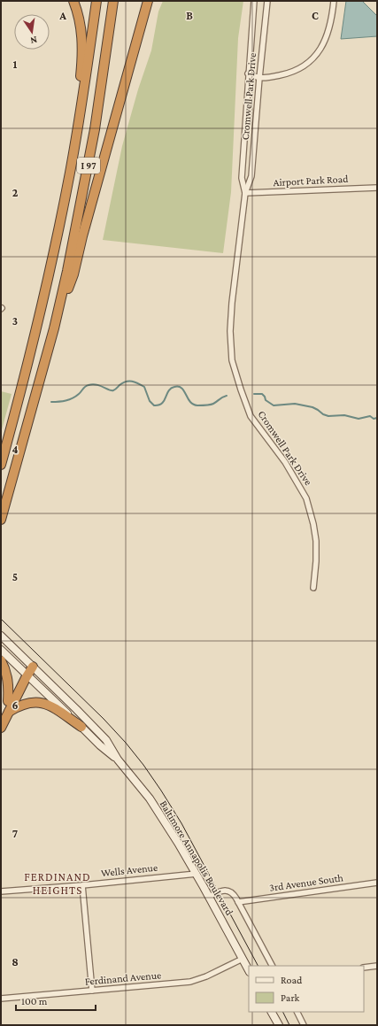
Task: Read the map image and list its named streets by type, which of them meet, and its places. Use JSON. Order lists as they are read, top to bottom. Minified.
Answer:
{"streets":{"highway":["I 97"],"main road":["Baltimore Annapolis Boulevard"],"street":["Cromwell Park Drive","Airport Park Road","Wells Avenue","3rd Avenue South","Ferdinand Avenue"]},"crossings":[["Cromwell Park Drive","Airport Park Road"],["Baltimore Annapolis Boulevard","Wells Avenue"],["Baltimore Annapolis Boulevard","Ferdinand Avenue"]],"districts":["FERDINAND HEIGHTS"],"legend":["Road","Park"],"scale_bar":"100 m","north":"bottom","grid":{"columns":["A","B","C"],"rows":["1","2","3","4","5","6","7","8"]}}
